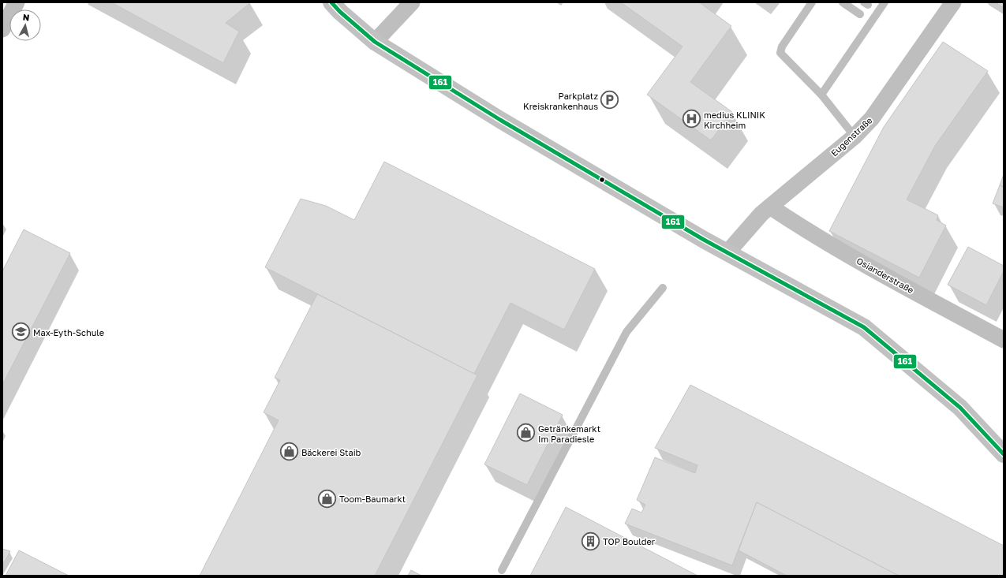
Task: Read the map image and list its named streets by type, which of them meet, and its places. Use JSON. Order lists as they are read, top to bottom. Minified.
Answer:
{"streets":{"street":["Eugenstraße","Osianderstraße"]},"crossings":[["Eugenstraße","Osianderstraße"]],"places":{"parking":["Parkplatz Kreiskrankenhaus"],"hospital":["medius KLINIK Kirchheim"],"school or university":["Max-Eyth-Schule"],"shop":["Getränkemarkt Im Paradiesle","Bäckerei Staib","Toom-Baumarkt"],"building":["TOP Boulder"]},"lines":["transit line 161"],"north":"top"}
